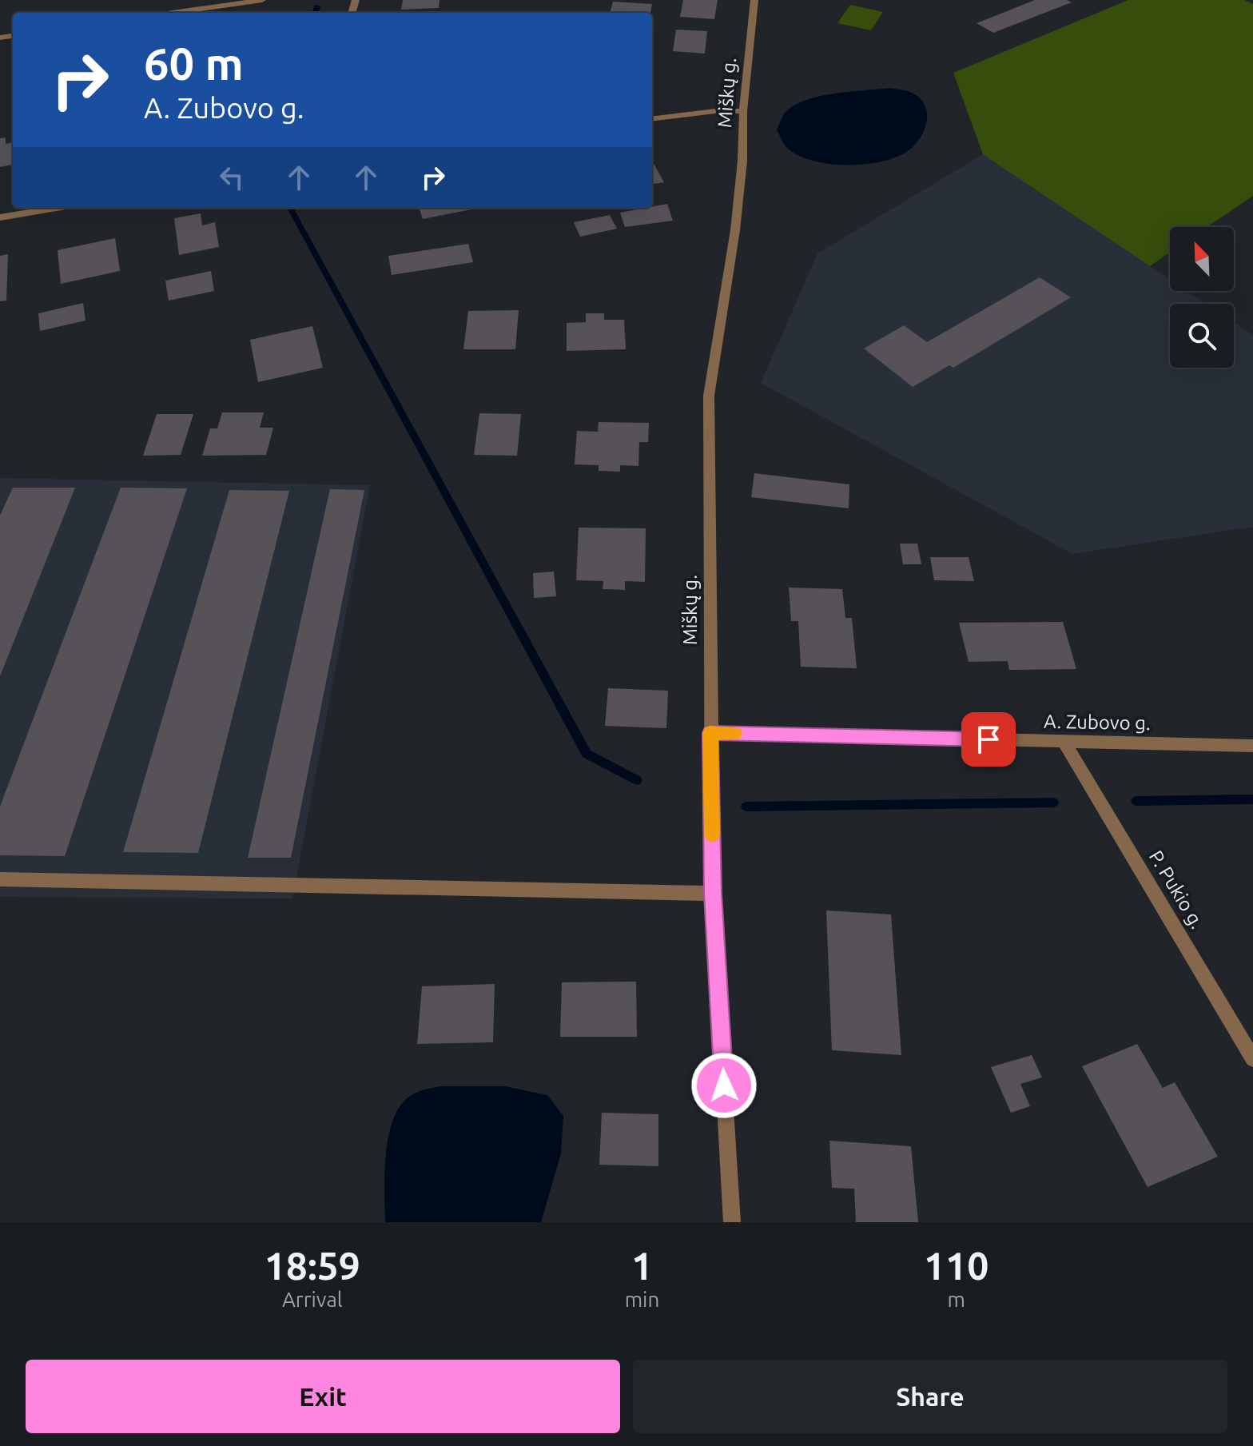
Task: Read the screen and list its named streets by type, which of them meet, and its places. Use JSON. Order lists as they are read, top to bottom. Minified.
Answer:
{"streets":{"street":["Miškų g.","A. Zubovo g.","P. Pukio g."]},"crossings":[["Miškų g.","A. Zubovo g."],["A. Zubovo g.","P. Pukio g."]],"north":"top left","page":{"turn":["60 m","A. Zubovo g."],"eta":["18:59","Arrival","1","min","110","m"],"buttons":["Exit","Share"]}}
